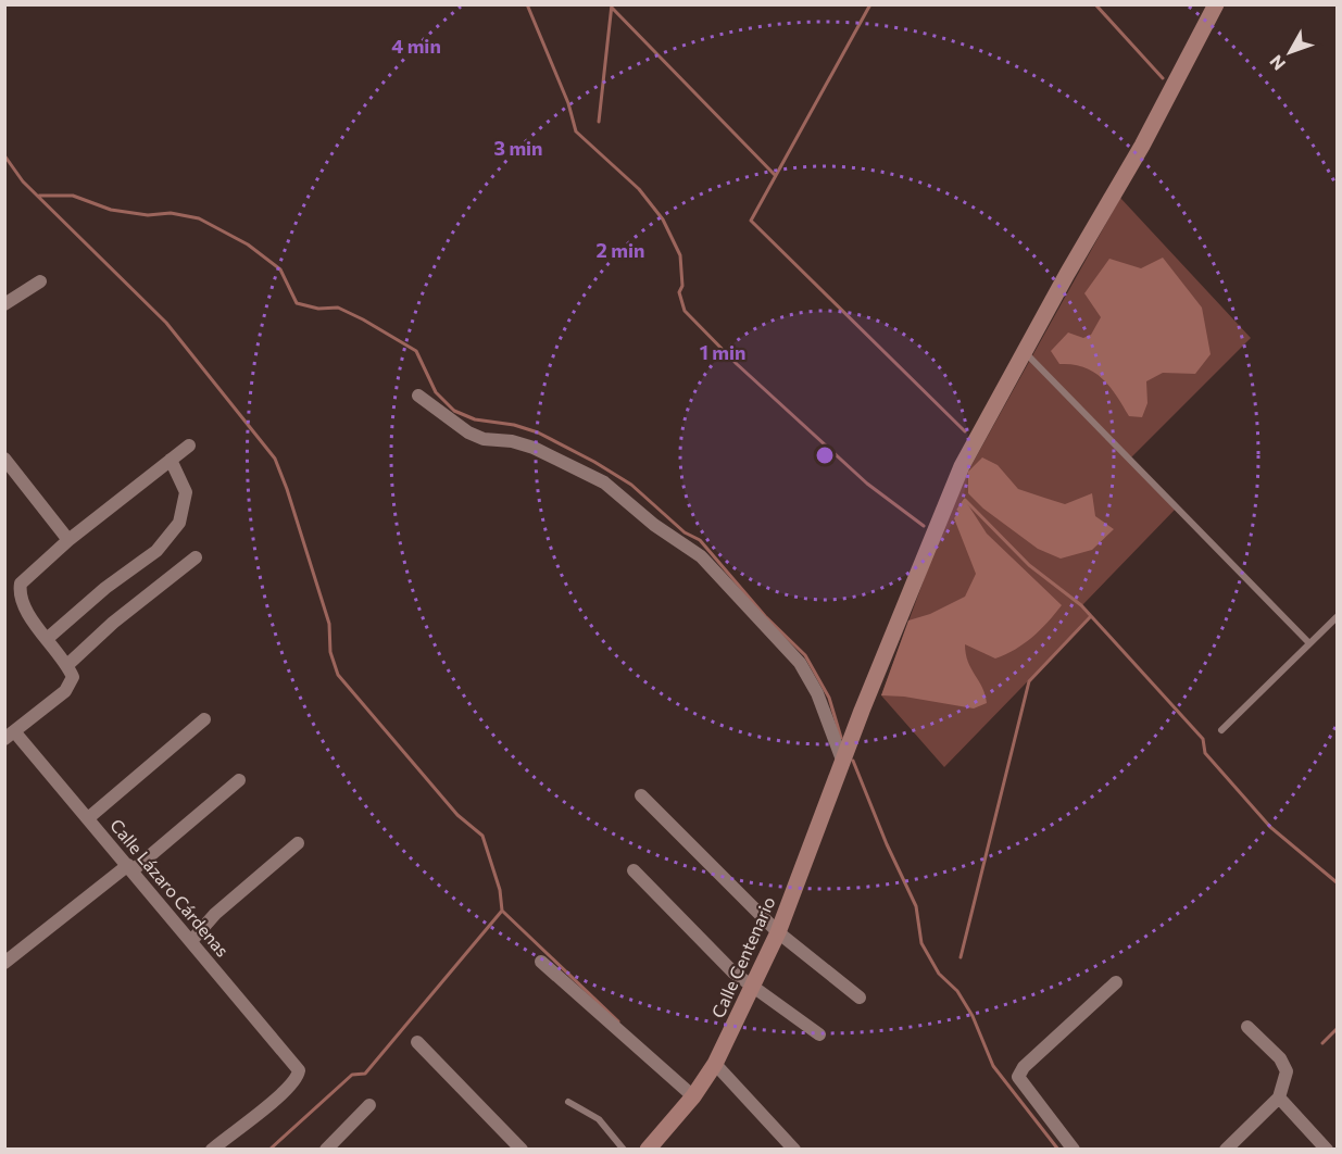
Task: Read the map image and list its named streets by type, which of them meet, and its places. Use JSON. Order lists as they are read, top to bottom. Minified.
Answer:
{"streets":{"street":["Calle Lázaro Cárdenas","Calle Centenario"]},"north":"bottom left","rings":["4 min","3 min","2 min","1 min"]}
